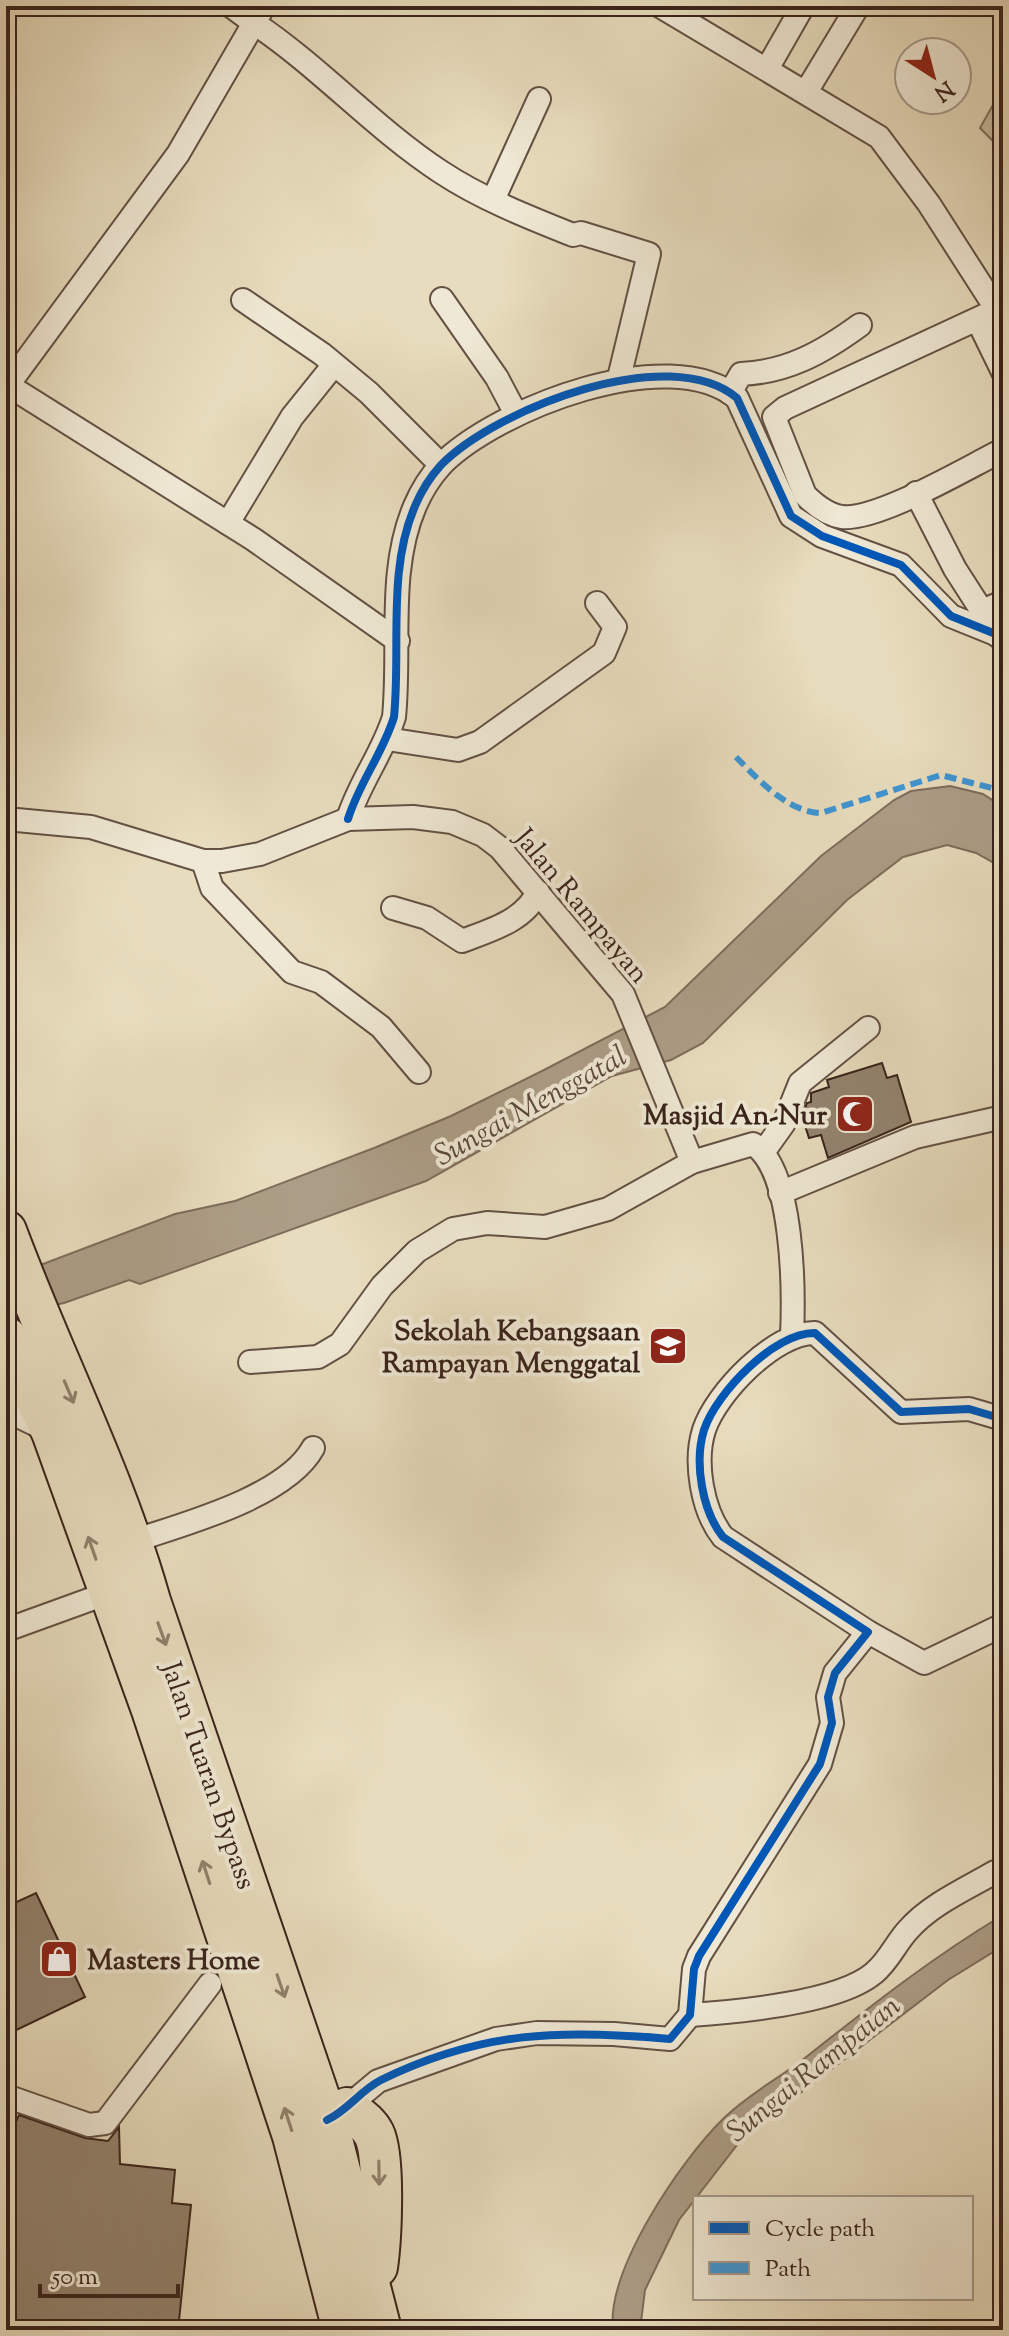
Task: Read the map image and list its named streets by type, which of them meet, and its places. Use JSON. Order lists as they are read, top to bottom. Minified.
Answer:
{"streets":{"highway":["Jalan Tuaran Bypass"],"street":["Jalan Rampayan"]},"water":["Sungai Menggatal","Sungai Rampaian"],"places":{"mosque":["Masjid An-Nur"],"school or university":["Sekolah Kebangsaan Rampayan Menggatal"],"shop":["Masters Home"]},"legend":["Cycle path","Path"],"scale_bar":"50 m","north":"bottom right"}
